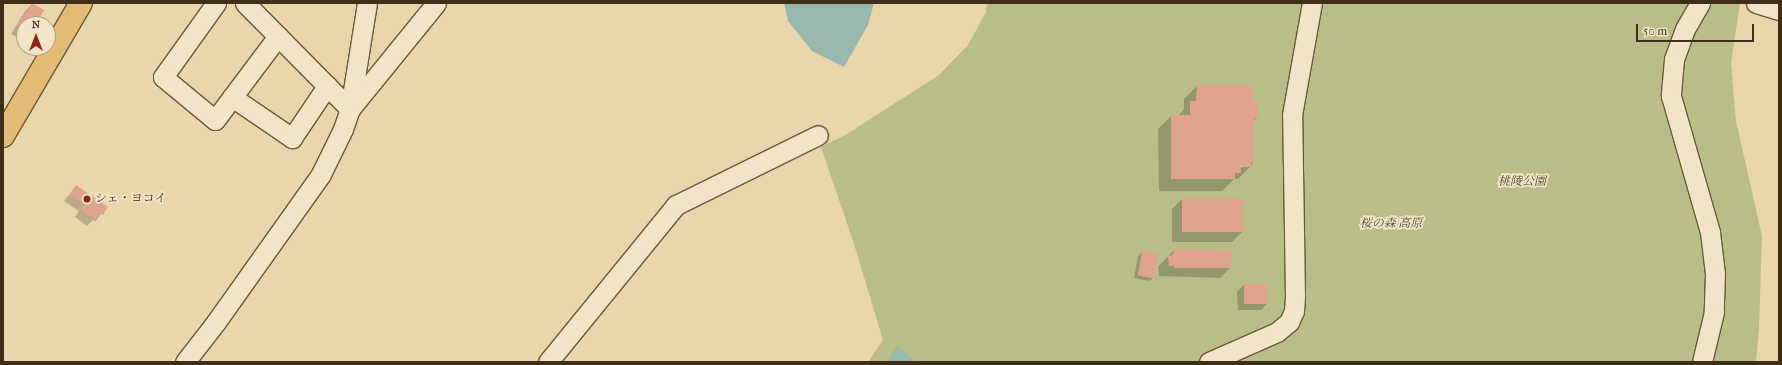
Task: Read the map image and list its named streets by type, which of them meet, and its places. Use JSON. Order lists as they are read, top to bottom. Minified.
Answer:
{"parks":["桃陵公園","桜の森 高原"],"places":["シェ・ヨコイ"],"scale_bar":"50 m","north":"top"}
